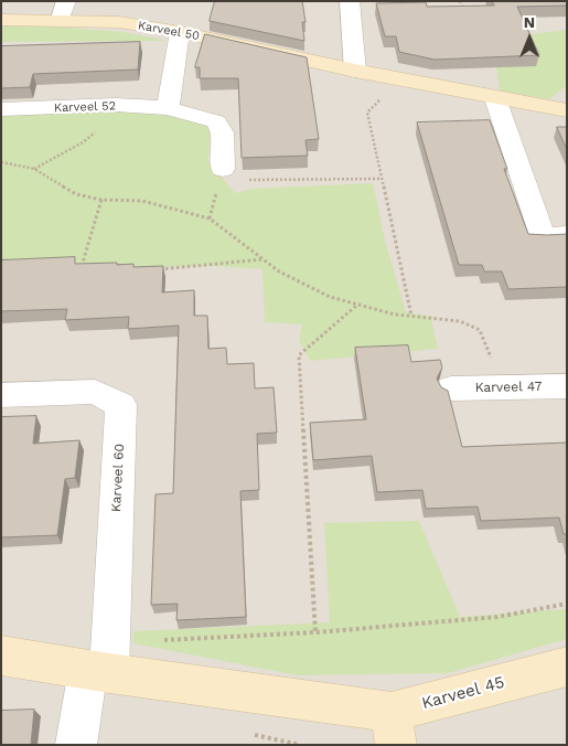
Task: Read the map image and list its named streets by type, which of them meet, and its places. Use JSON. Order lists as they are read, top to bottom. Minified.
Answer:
{"streets":{"street":["Karveel 50","Karveel 52","Karveel 47","Karveel 60","Karveel 45"]},"north":"top"}
